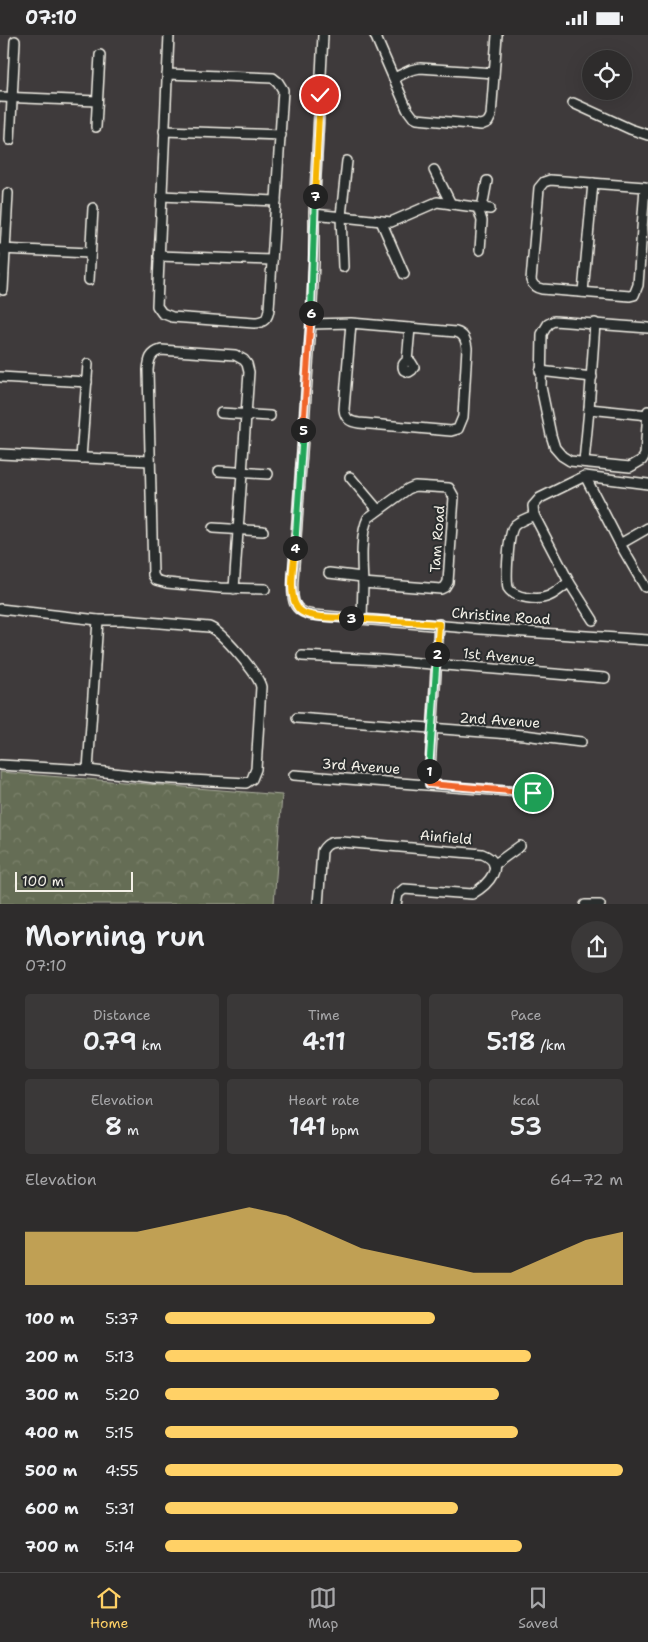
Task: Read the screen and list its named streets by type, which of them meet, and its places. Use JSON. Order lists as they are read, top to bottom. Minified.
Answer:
{"streets":{"street":["Tam Road","Christine Road","1st Avenue","2nd Avenue","3rd Avenue","Ainfield"]},"crossings":[["Tam Road","Christine Road"]],"scale_bar":"100 m","page":{"status":"07:10","pins":["7","6","5","4","3","2","1"],"scale":"100 m","heading":["Morning run","07:10"],"stats":[["Distance","0.79 km"],["Time","4:11"],["Pace","5:18 /km"],["Elevation","8 m"],["Heart rate","141 bpm"],["kcal","53"]],"chart":["Elevation","64–72 m"],"list":[{"name":"100 m","note":"5:37"},{"name":"200 m","note":"5:13"},{"name":"300 m","note":"5:20"},{"name":"400 m","note":"5:15"},{"name":"500 m","note":"4:55"},{"name":"600 m","note":"5:31"},{"name":"700 m","note":"5:14"}],"tabs":["Home","Map","Saved"]}}
